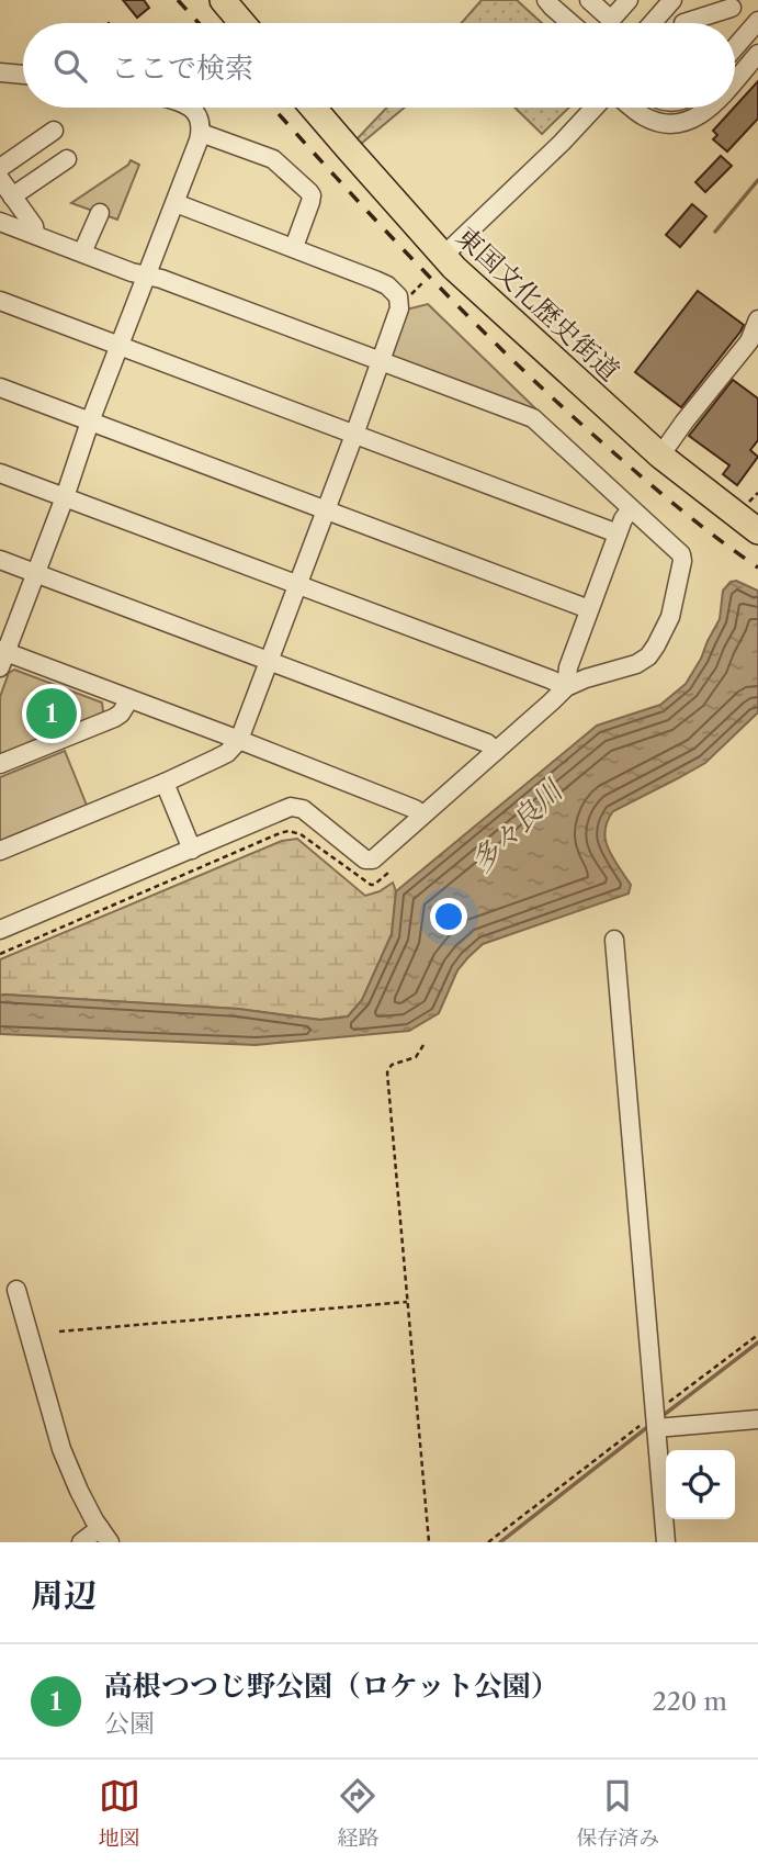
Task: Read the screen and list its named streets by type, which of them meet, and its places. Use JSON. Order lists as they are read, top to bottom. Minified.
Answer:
{"streets":{"highway":["東国文化歴史街道"]},"water":["多々良川"],"page":{"search":"ここで検索","pins":"1","heading":"周辺","list":[{"mark":"1","name":"高根つつじ野公園（ロケット公園）","note":"公園","value":"220 m"}],"nav":["地図","経路","保存済み"]}}
